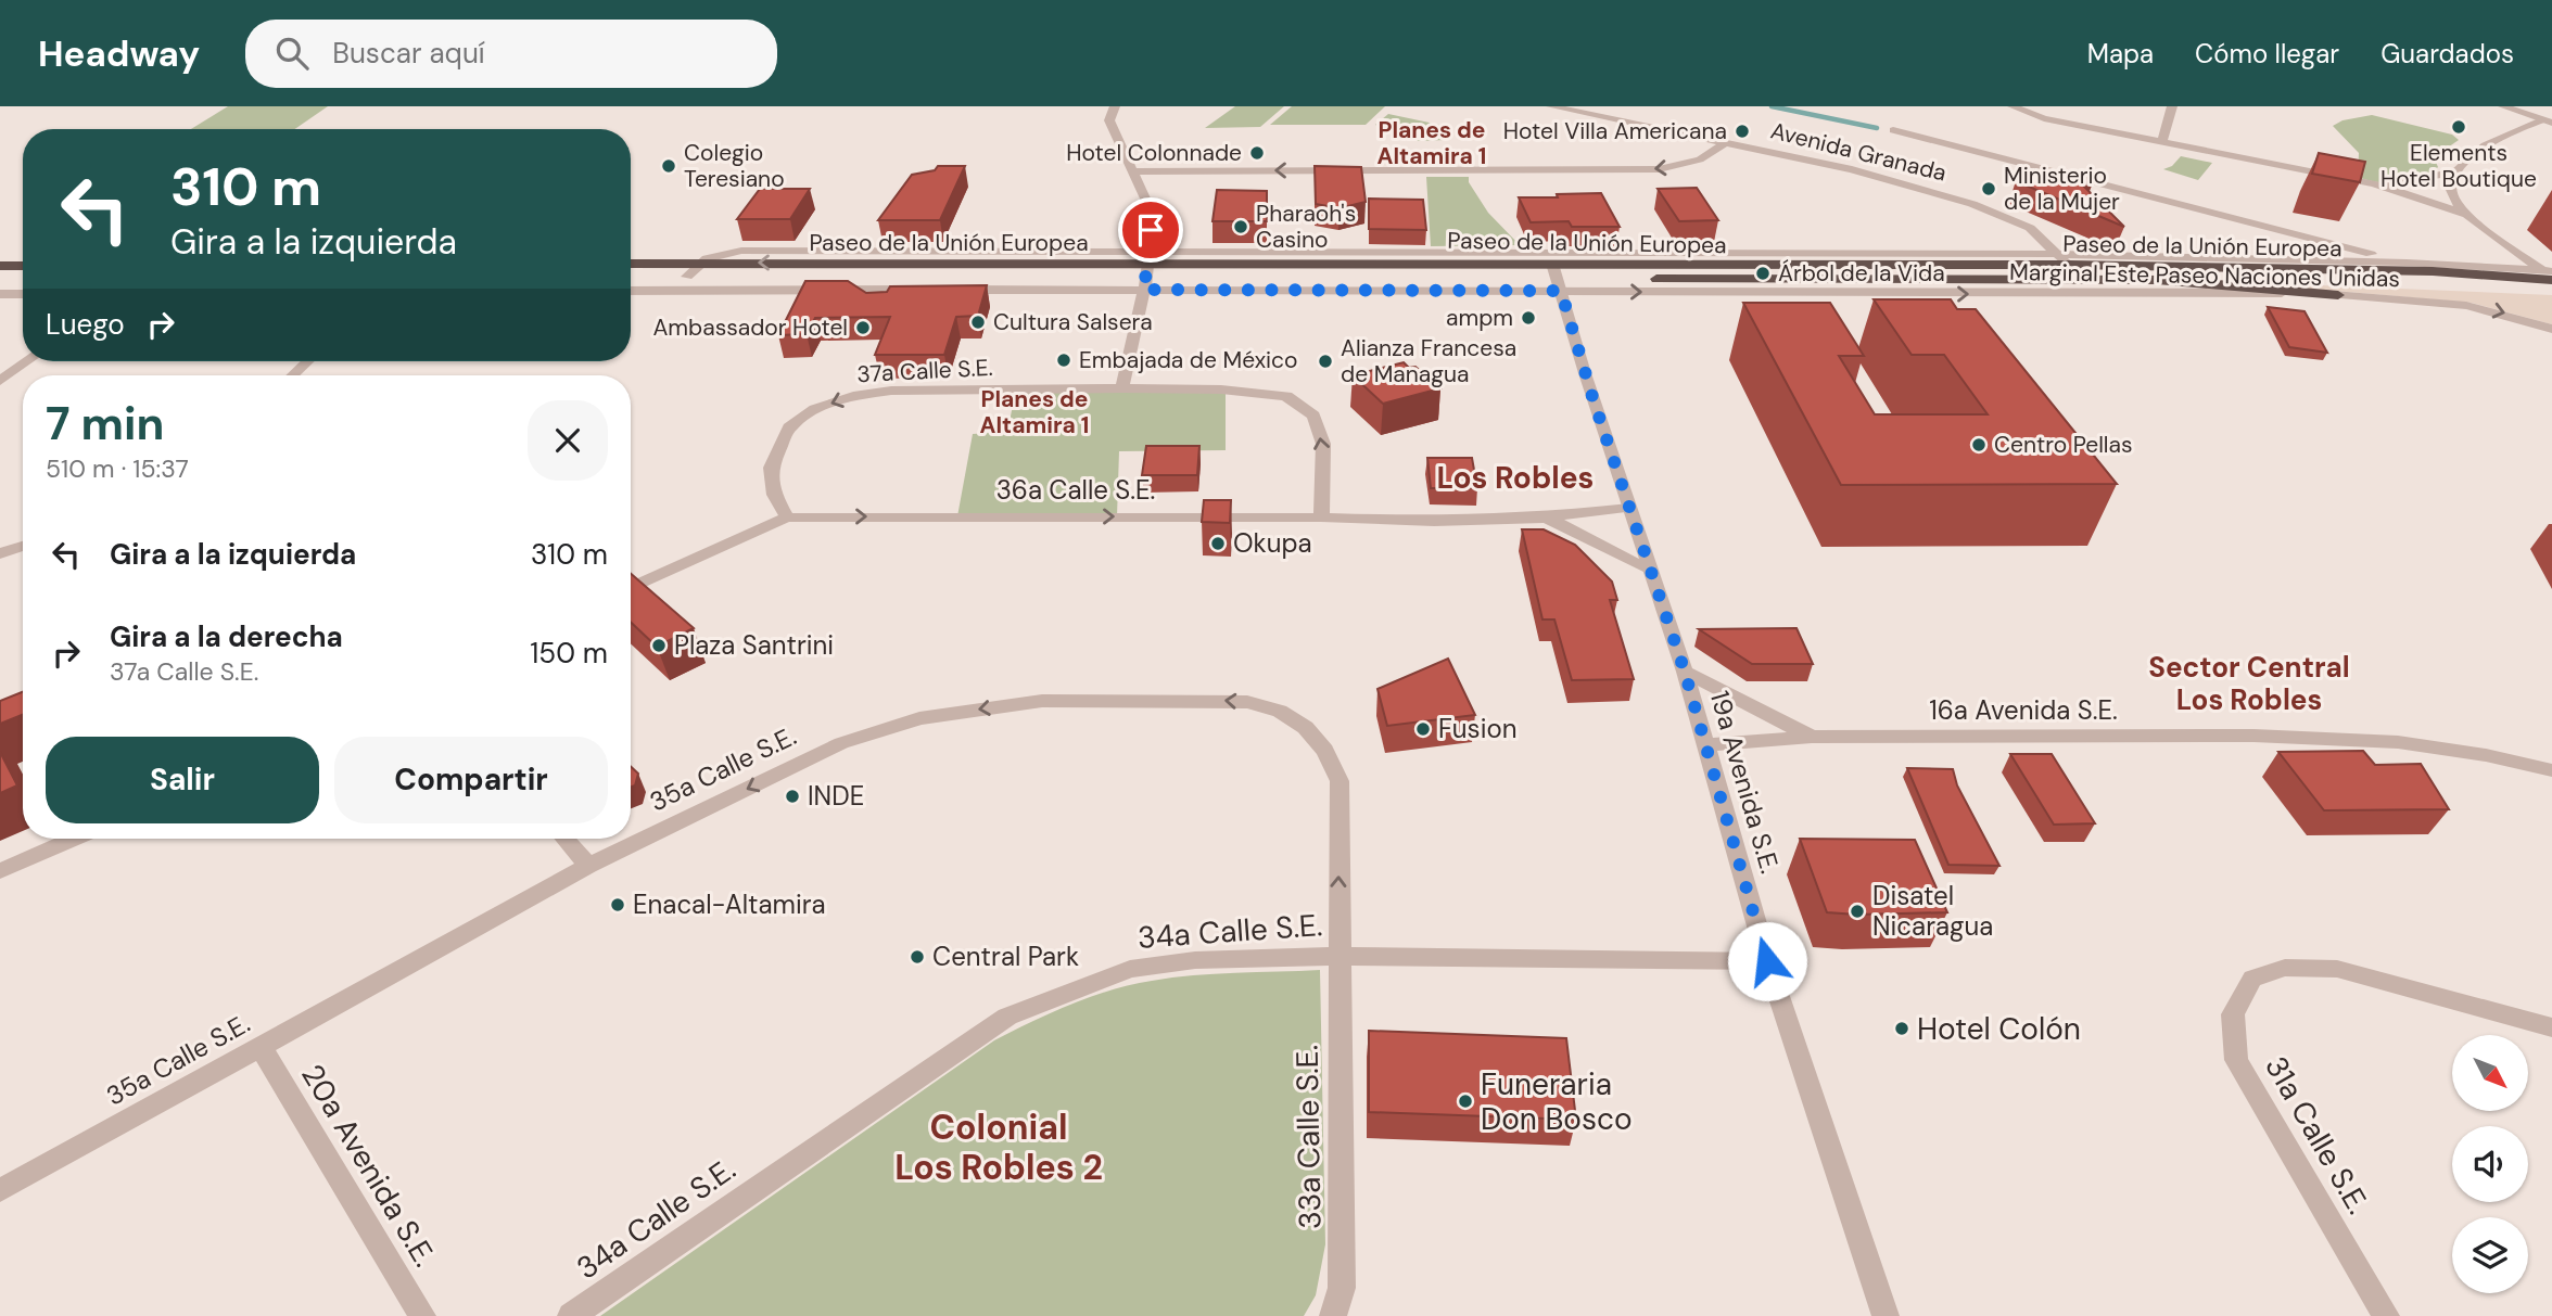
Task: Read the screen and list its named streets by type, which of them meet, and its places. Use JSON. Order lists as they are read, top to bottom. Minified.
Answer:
{"streets":{"highway":["Paseo de la Unión Europea"],"street":["Avenida Granada","Marginal Este Paseo Naciones Unidas","37a Calle S.E.","36a Calle S.E.","16a Avenida S.E.","35a Calle S.E.","19a Avenida S.E.","34a Calle S.E.","31a Calle S.E.","33a Calle S.E.","20a Avenida S.E."]},"crossings":[["Avenida Granada","Paseo de la Unión Europea"],["Paseo de la Unión Europea","Marginal Este Paseo Naciones Unidas"],["Paseo de la Unión Europea","19a Avenida S.E."],["Marginal Este Paseo Naciones Unidas","19a Avenida S.E."],["37a Calle S.E.","36a Calle S.E."],["36a Calle S.E.","19a Avenida S.E."],["16a Avenida S.E.","19a Avenida S.E."],["35a Calle S.E.","34a Calle S.E."],["35a Calle S.E.","33a Calle S.E."],["35a Calle S.E.","20a Avenida S.E."],["19a Avenida S.E.","34a Calle S.E."],["34a Calle S.E.","33a Calle S.E."]],"one_way":["36a Calle S.E."],"districts":["Planes de Altamira 1","Planes de Altamira 1","Los Robles","Sector Central Los Robles","Colonial Los Robles 2"],"places":["Elements Hotel Boutique","Hotel Villa Americana","Hotel Colonnade","Colegio Teresiano","Ministerio de la Mujer","Pharaoh's Casino","Árbol de la Vida","ampm","Cultura Salsera","Ambassador Hotel","Embajada de México","Alianza Francesa de Managua","Centro Pellas","Okupa","Plaza Santrini","Fusion","INDE","Enacal-Altamira","Disatel Nicaragua","Central Park","Hotel Colón","Funeraria Don Bosco"],"north":"bottom right","page":{"header":"Headway","search":"Buscar aquí","nav":["Mapa","Cómo llegar","Guardados"],"turn":["310 m","Gira a la izquierda"],"then":"Luego","heading":["7 min","510 m · 15:37"],"list":[{"name":"Gira a la izquierda","value":"310 m"},{"name":"Gira a la derecha","note":"37a Calle S.E.","value":"150 m"}],"buttons":["Salir","Compartir"]}}
